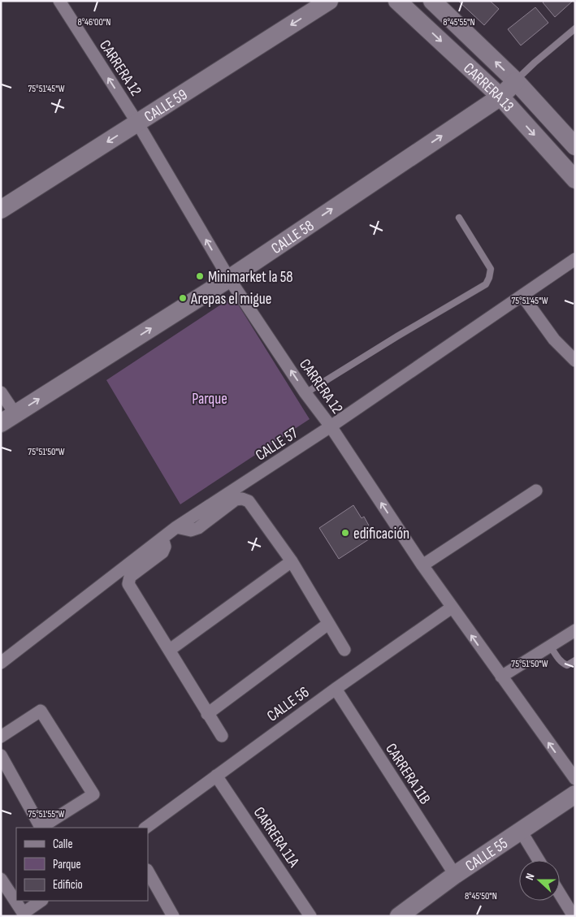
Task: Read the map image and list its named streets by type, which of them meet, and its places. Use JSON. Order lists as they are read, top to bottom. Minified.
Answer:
{"streets":{"street":["CARRERA 12","CARRERA 13","CALLE 59","CALLE 58","CALLE 57","CALLE 56","CARRERA 11B","CARRERA 11A","CALLE 55"]},"crossings":[["CARRERA 12","CALLE 59"],["CARRERA 12","CALLE 58"],["CARRERA 12","CALLE 57"],["CARRERA 12","CALLE 56"],["CARRERA 13","CALLE 58"],["CALLE 56","CARRERA 11B"],["CALLE 56","CARRERA 11A"],["CARRERA 11B","CALLE 55"]],"one_way":["CARRERA 12","CALLE 59","CALLE 58"],"parks":["Parque"],"places":["Minimarket la 58","Arepas el migue","edificación"],"legend":["Calle","Parque","Edificio"],"north":"left","coordinates":["8°46'00\"N","8°45'55\"N","75°51'45\"W","75°51'50\"W","75°51'55\"W","8°45'50\"N"]}
